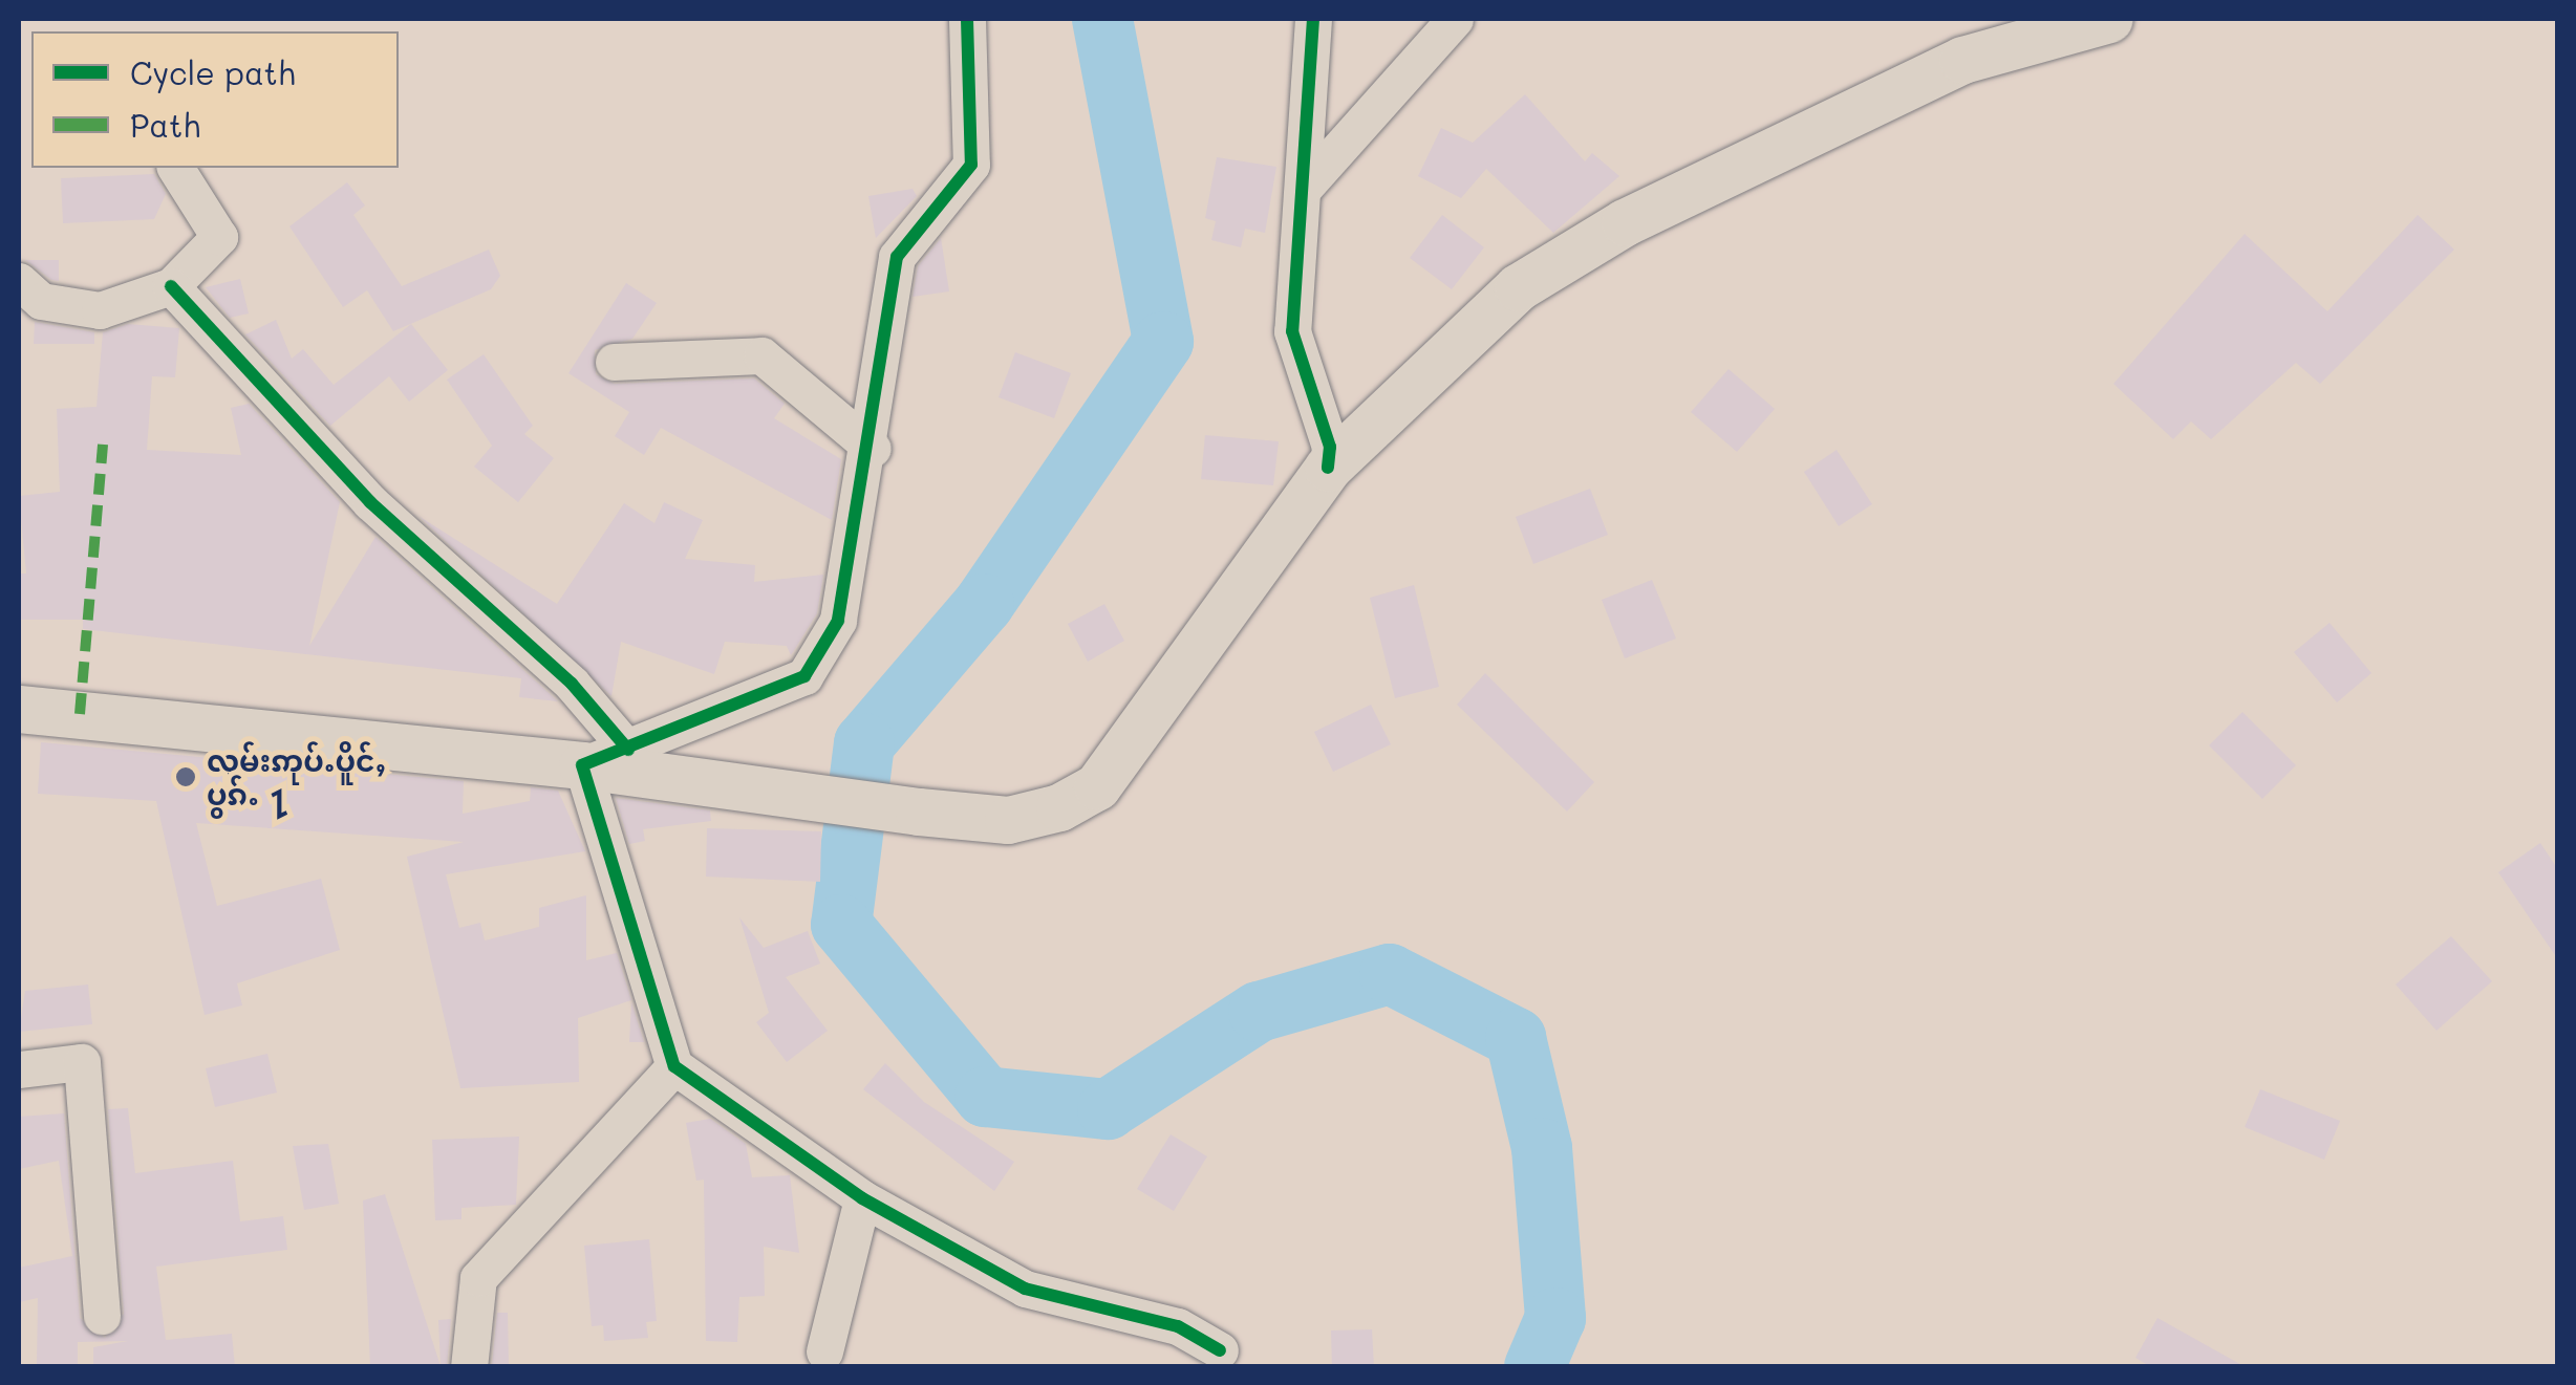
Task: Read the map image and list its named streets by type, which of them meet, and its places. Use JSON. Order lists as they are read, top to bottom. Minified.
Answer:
{"places":["လုမ်းဢုပ်ႉပိူင်ႇ ပွၵ်ႉ ႑"],"legend":["Cycle path","Path"]}
